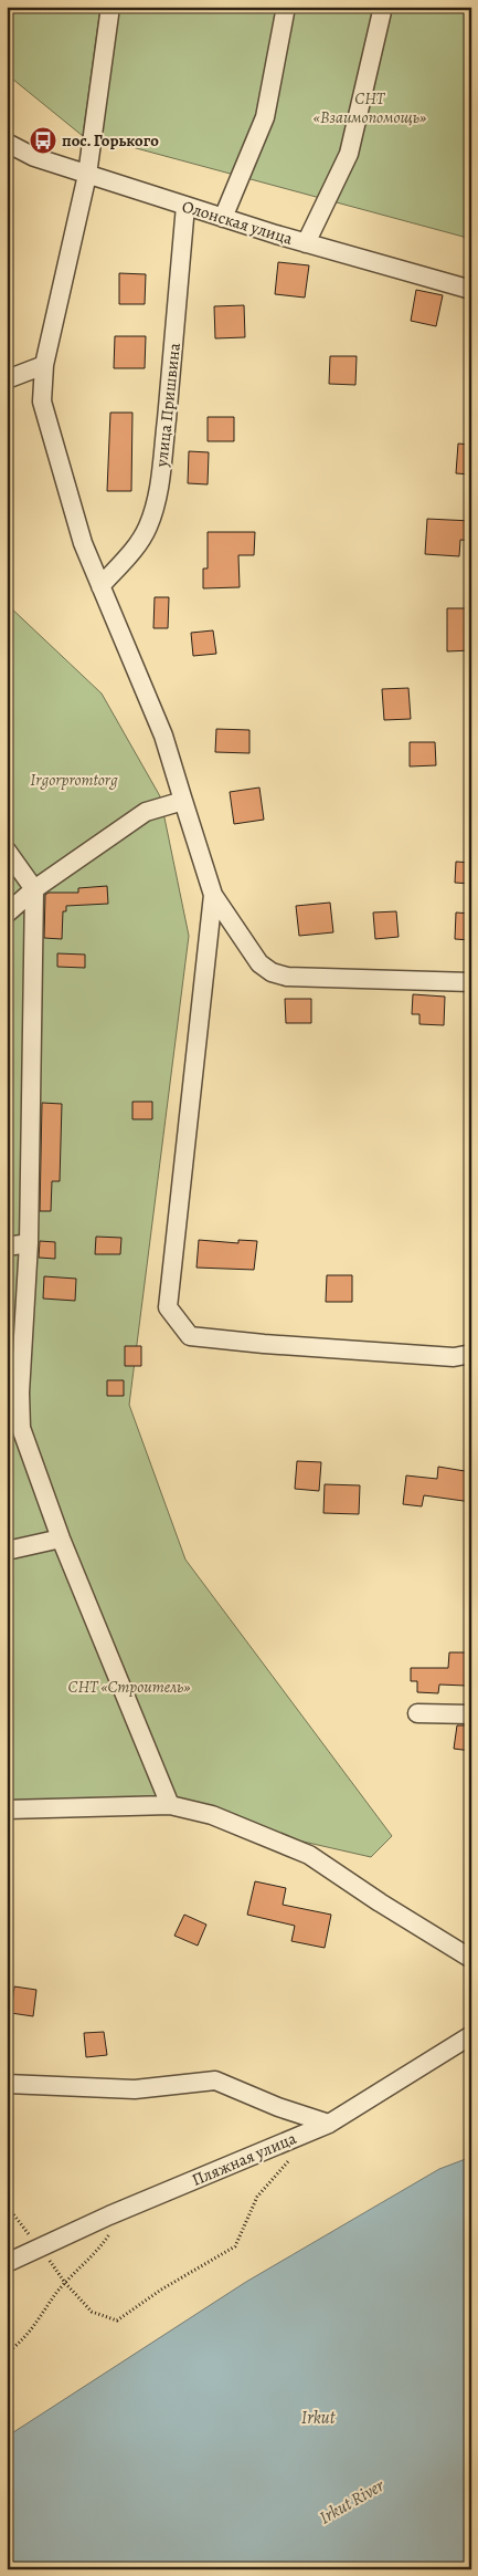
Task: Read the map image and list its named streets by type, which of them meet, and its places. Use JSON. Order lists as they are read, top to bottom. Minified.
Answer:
{"streets":{"street":["Олонская улица","улица Пришвина","Пляжная улица"]},"crossings":[["Олонская улица","улица Пришвина"]],"water":["Irkut","Irkut River"],"parks":["СНТ «Взаимопомощь»","Irgorpromtorg","СНТ «Строитель»"],"places":{"bus stop":["пос. Горького"]}}
